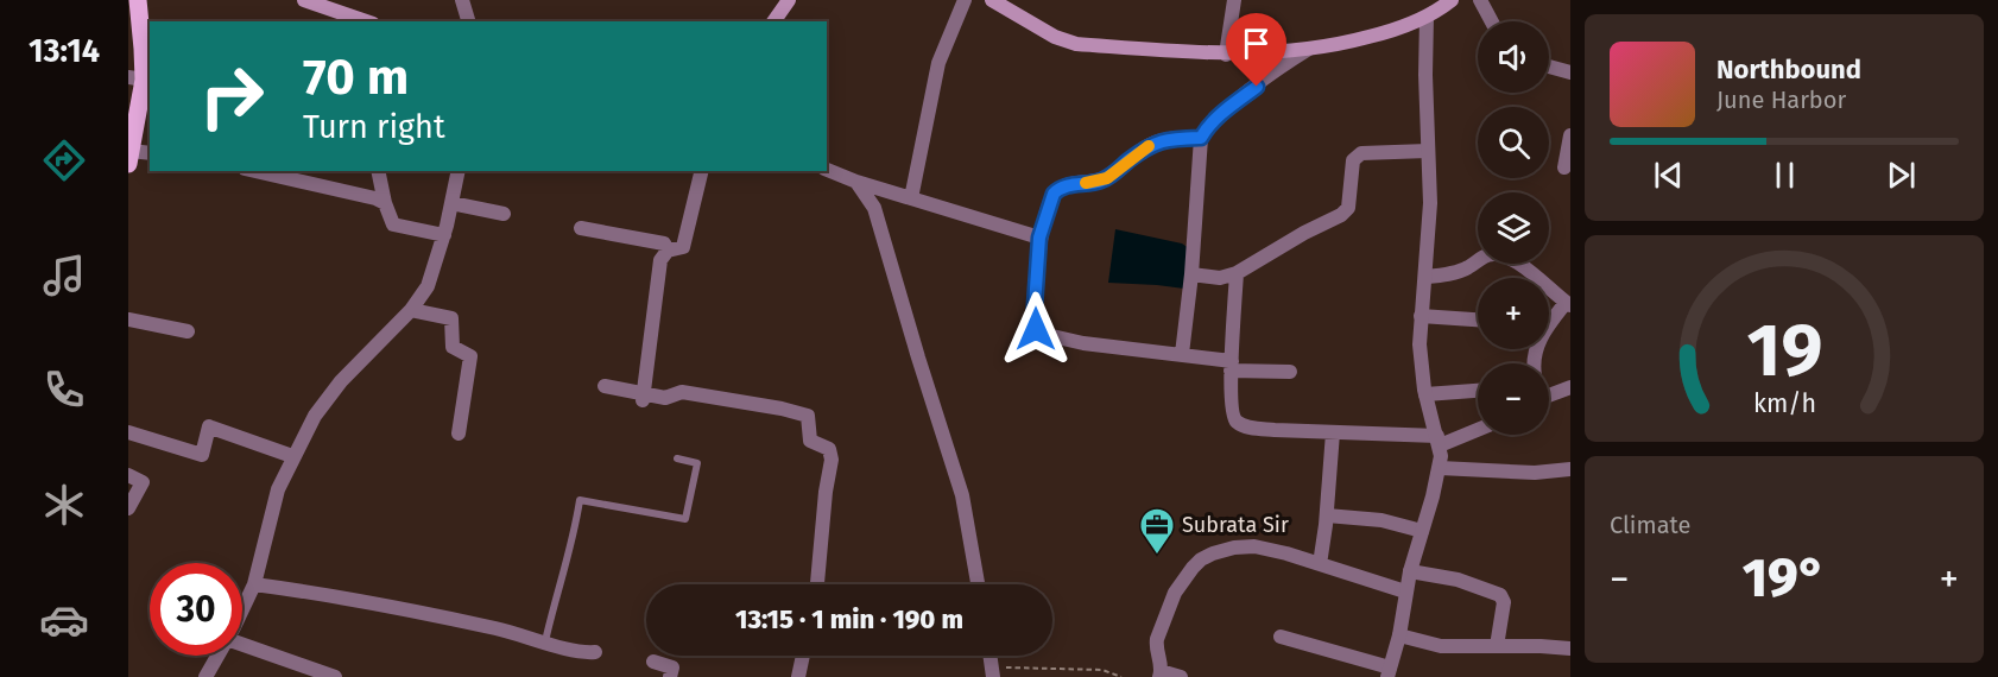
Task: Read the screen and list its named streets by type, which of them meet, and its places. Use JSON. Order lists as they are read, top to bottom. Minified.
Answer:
{"places":{"office":["Subrata Sir"]},"page":{"tabs":"13:14","map_buttons":["+","−"],"turn":["70 m","Turn right"],"song":["Northbound","June Harbor"],"tile":"Climate","heat":["−","19°","+"],"limit":"30","trip":"13:15 · 1 min · 190 m","gauge":["19","km/h"]}}
